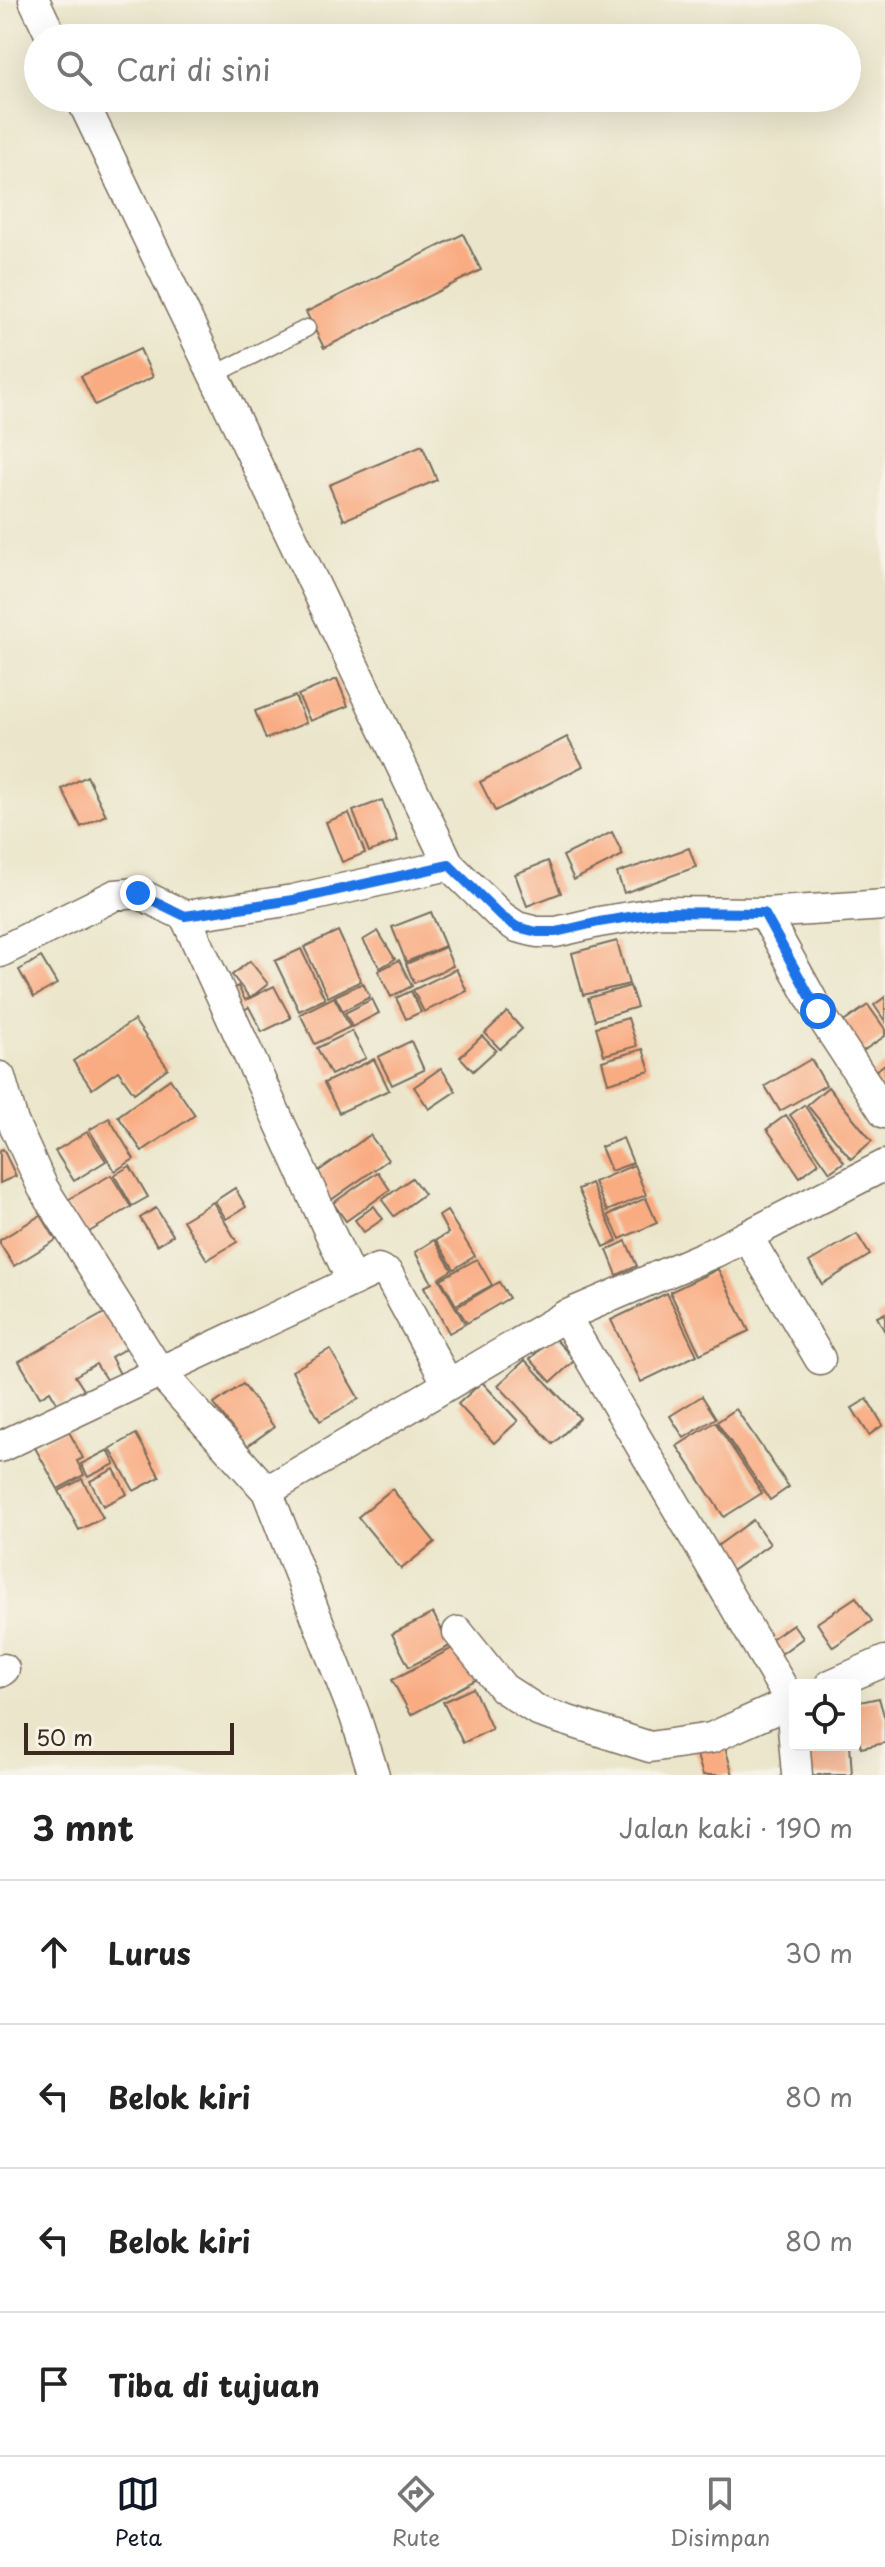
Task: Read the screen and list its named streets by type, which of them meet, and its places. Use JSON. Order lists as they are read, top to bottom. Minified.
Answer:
{"scale_bar":"50 m","page":{"search":"Cari di sini","scale":"50 m","heading":["3 mnt","Jalan kaki · 190 m"],"list":[["Lurus","30 m"],["Belok kiri","80 m"],["Belok kiri","80 m"],"Tiba di tujuan"],"nav":["Peta","Rute","Disimpan"]}}
